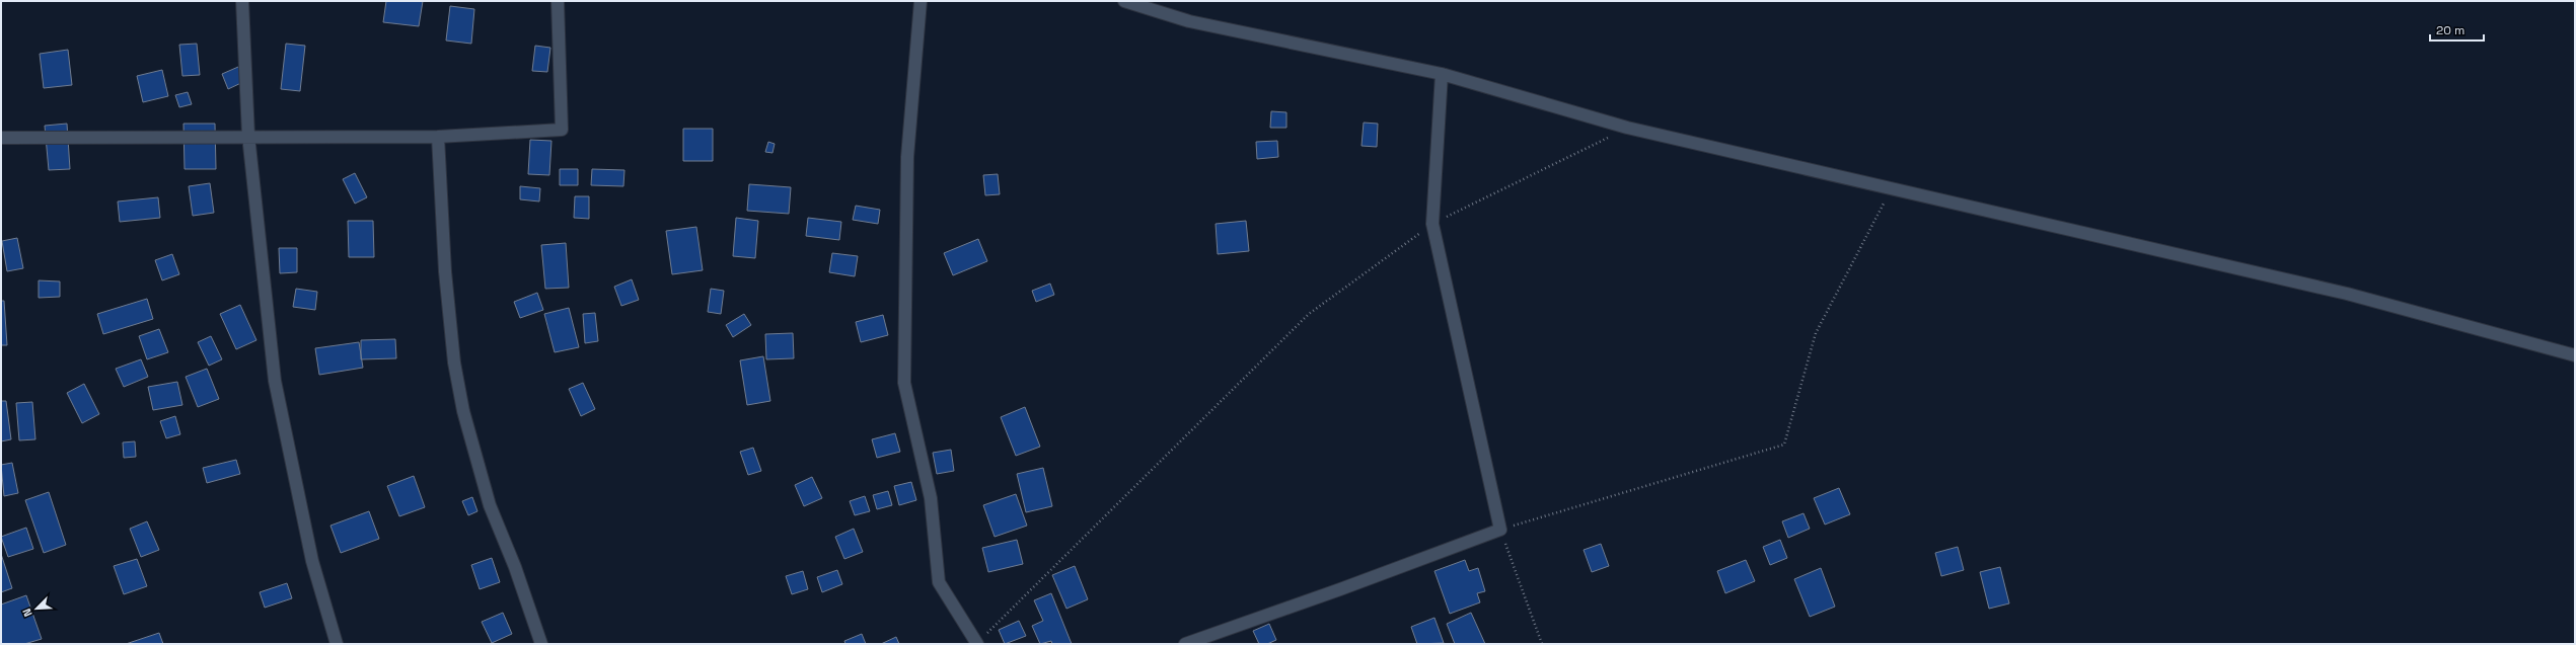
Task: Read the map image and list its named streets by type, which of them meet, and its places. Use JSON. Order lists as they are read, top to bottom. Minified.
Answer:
{"scale_bar":"20 m","north":"bottom left"}
